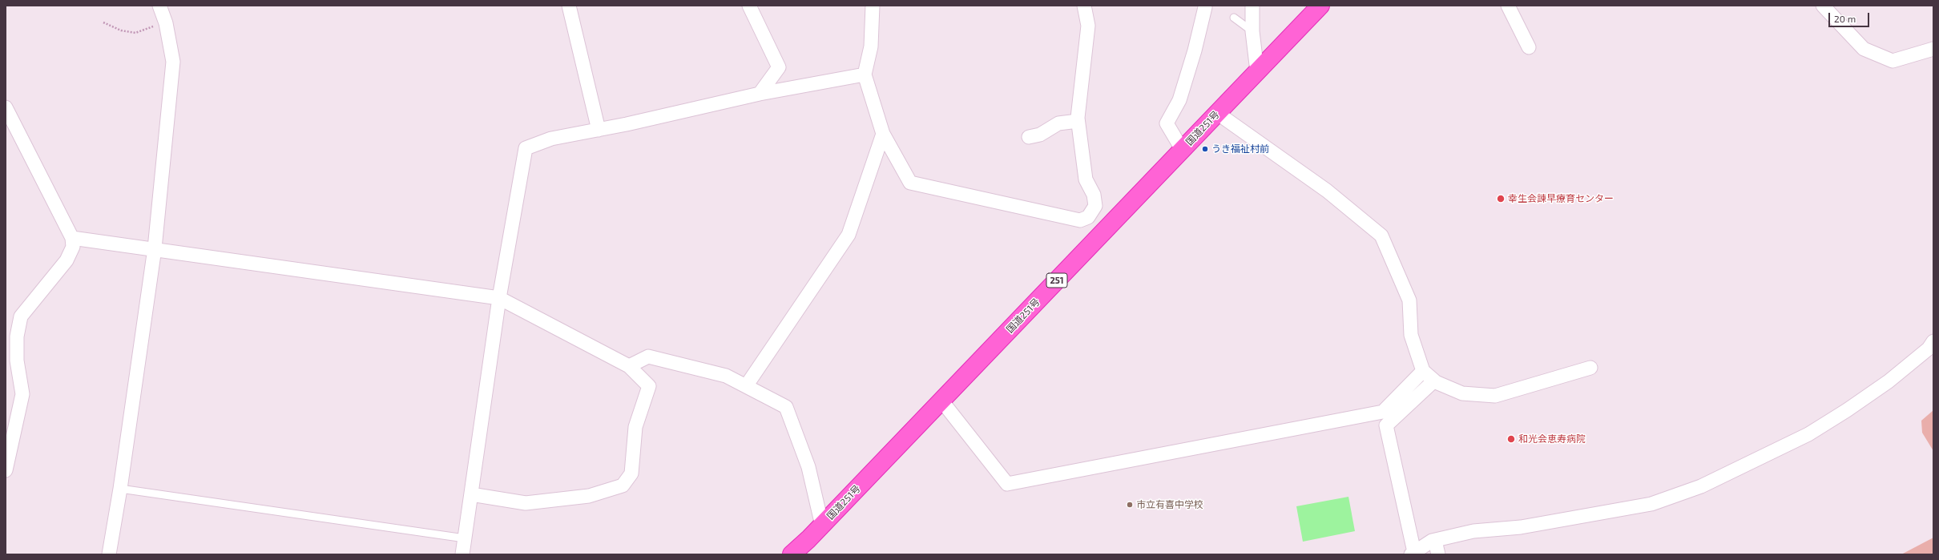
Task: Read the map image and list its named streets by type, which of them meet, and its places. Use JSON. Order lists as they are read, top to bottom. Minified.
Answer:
{"streets":{"highway":["国道251号","251"]},"places":["うき福祉村前","幸生会諫早療育センター","和光会恵寿病院","市立有喜中学校"],"scale_bar":"20 m"}
